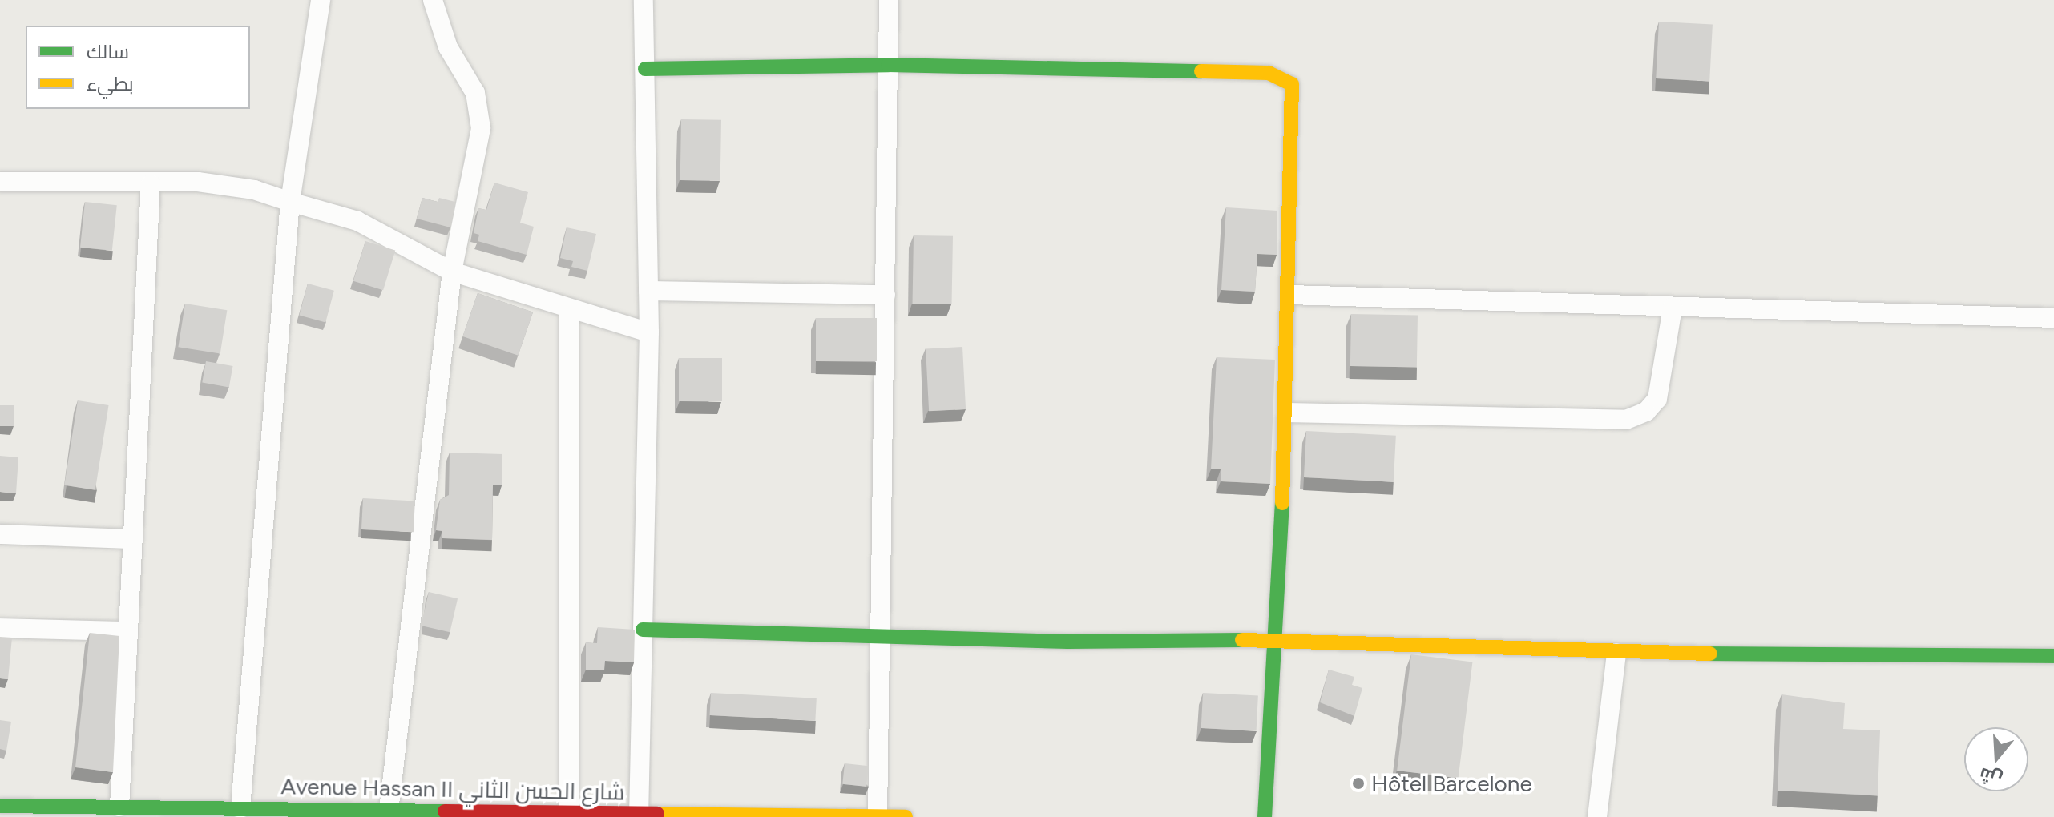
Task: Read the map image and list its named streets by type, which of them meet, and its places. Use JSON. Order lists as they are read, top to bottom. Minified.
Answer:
{"streets":{"street":["Avenue Hassan II شارع الحسن الثاني"]},"places":["Hôtel Barcelone"],"legend":["سالك","بطيء"],"north":"bottom"}
